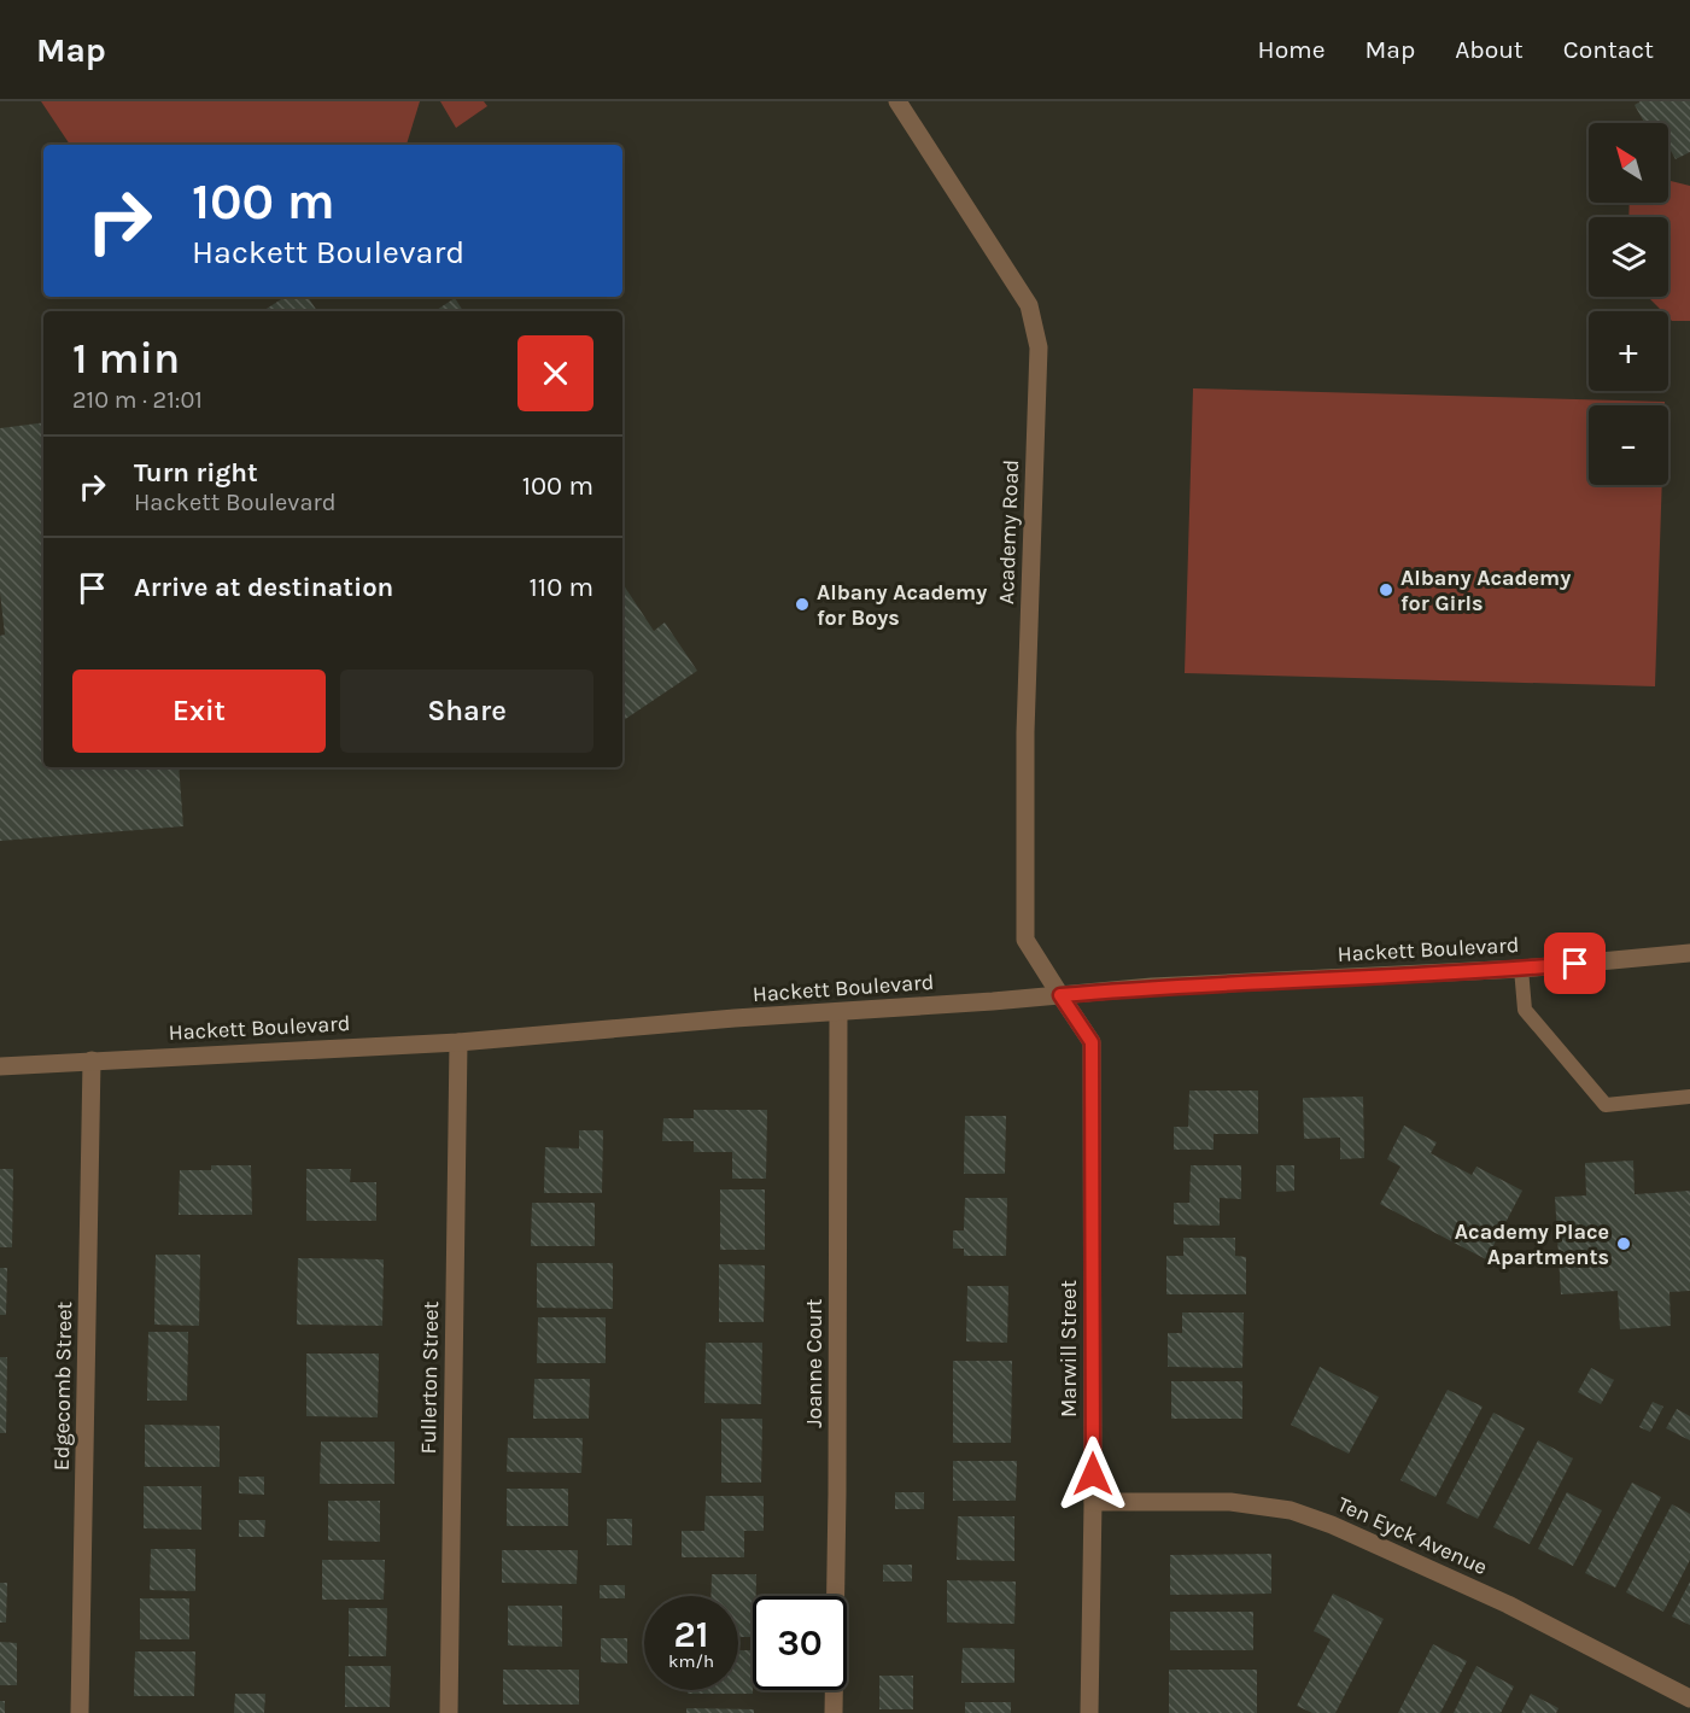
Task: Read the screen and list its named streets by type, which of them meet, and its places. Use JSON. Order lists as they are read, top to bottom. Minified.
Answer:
{"streets":{"street":["Academy Road","Hackett Boulevard","Marwill Street","Joanne Court","Fullerton Street","Edgecomb Street","Ten Eyck Avenue"]},"crossings":[["Academy Road","Hackett Boulevard"],["Academy Road","Marwill Street"],["Hackett Boulevard","Marwill Street"],["Hackett Boulevard","Joanne Court"],["Hackett Boulevard","Fullerton Street"],["Hackett Boulevard","Edgecomb Street"],["Marwill Street","Ten Eyck Avenue"]],"places":["Albany Academy for Girls","Albany Academy for Boys","Academy Place Apartments"],"north":"top left","page":{"header":"Map","nav":["Home","Map","About","Contact"],"map_buttons":["+","−"],"turn":["100 m","Hackett Boulevard"],"heading":["1 min","210 m · 21:01"],"list":[{"name":"Turn right","note":"Hackett Boulevard","value":"100 m"},{"name":"Arrive at destination","value":"110 m"}],"buttons":["Exit","Share"],"speed":"21 km/h","limit":"30"}}
